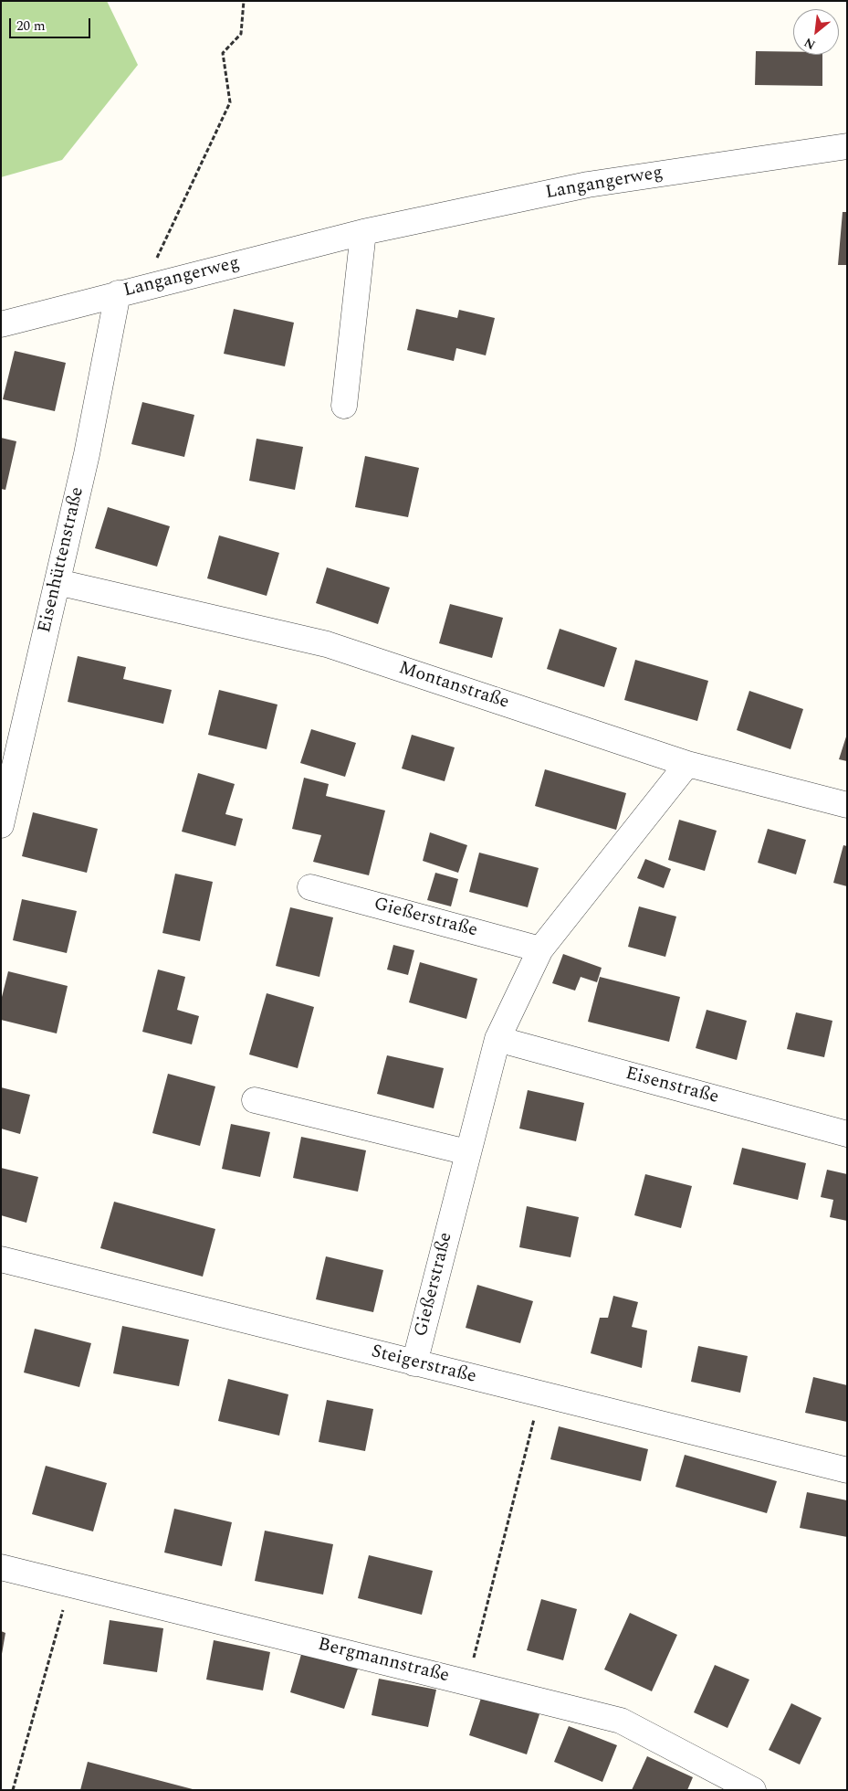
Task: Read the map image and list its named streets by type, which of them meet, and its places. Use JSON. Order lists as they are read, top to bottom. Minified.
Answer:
{"streets":{"street":["Langangerweg","Eisenhüttenstraße","Montanstraße","Gießerstraße","Eisenstraße","Steigerstraße","Bergmannstraße"]},"crossings":[["Langangerweg","Eisenhüttenstraße"],["Eisenhüttenstraße","Montanstraße"],["Montanstraße","Gießerstraße"],["Gießerstraße","Eisenstraße"],["Gießerstraße","Steigerstraße"]],"scale_bar":"20 m","north":"bottom left"}
